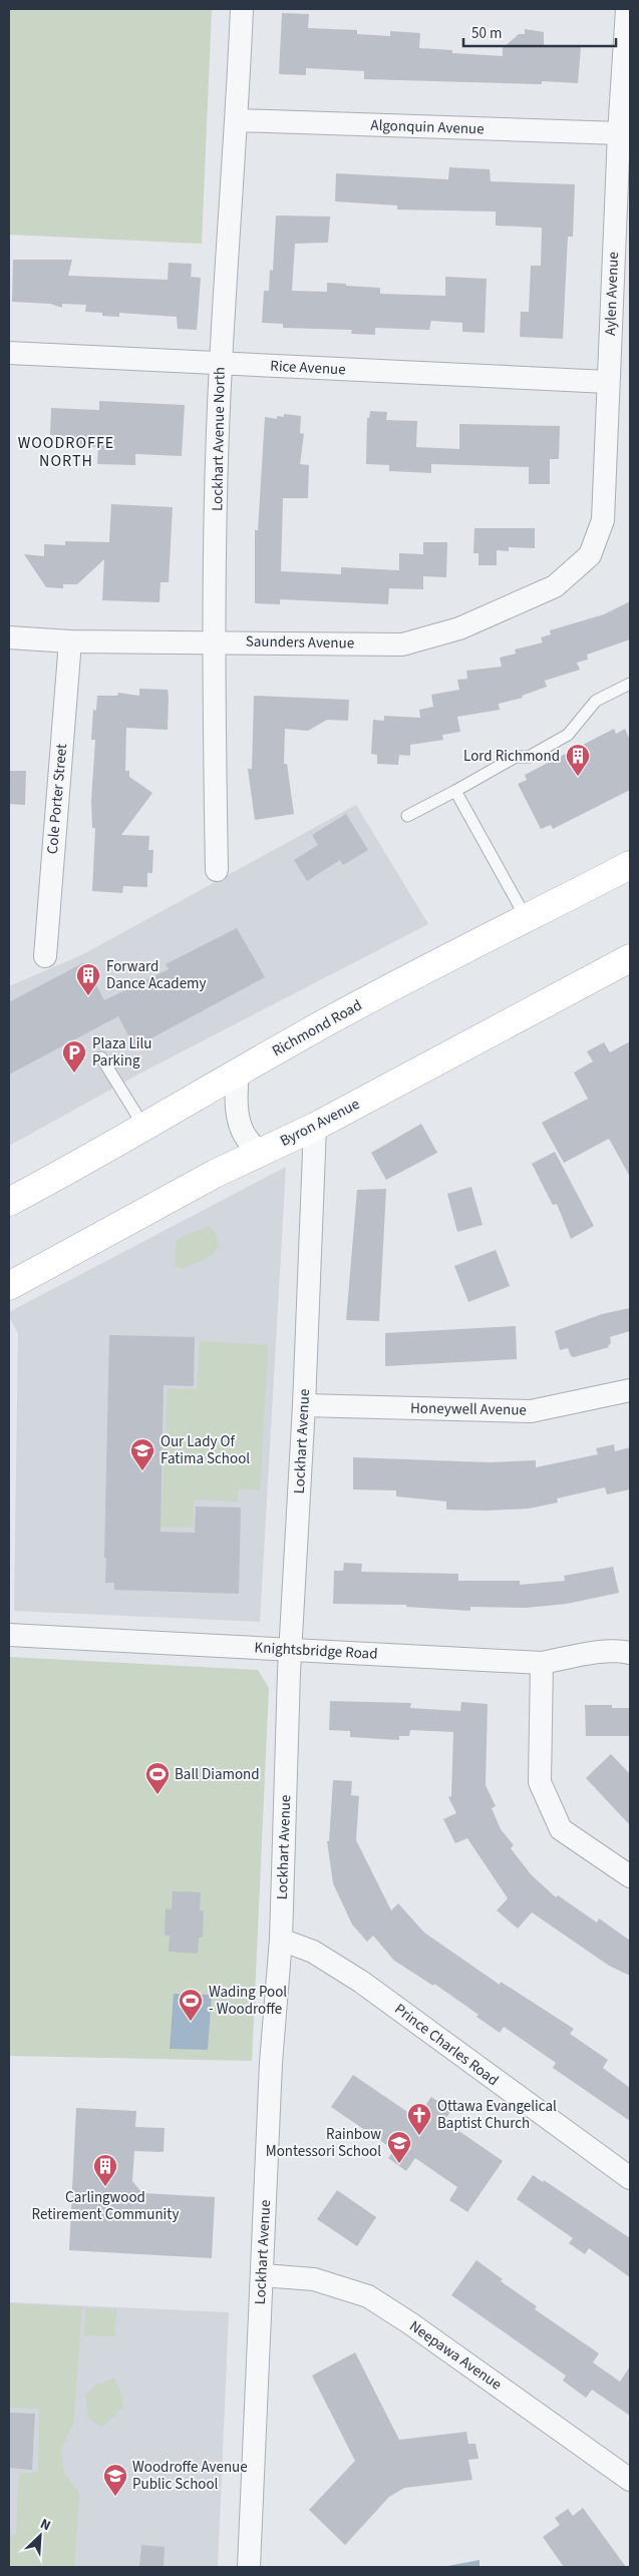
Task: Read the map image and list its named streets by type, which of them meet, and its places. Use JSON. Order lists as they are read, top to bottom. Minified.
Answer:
{"streets":{"main road":["Richmond Road","Byron Avenue"],"street":["Algonquin Avenue","Aylen Avenue","Rice Avenue","Lockhart Avenue North","Saunders Avenue","Cole Porter Street","Honeywell Avenue","Lockhart Avenue","Knightsbridge Road","Prince Charles Road","Neepawa Avenue"]},"crossings":[["Algonquin Avenue","Aylen Avenue"],["Algonquin Avenue","Lockhart Avenue North"],["Aylen Avenue","Rice Avenue"],["Aylen Avenue","Saunders Avenue"],["Rice Avenue","Lockhart Avenue North"],["Lockhart Avenue North","Saunders Avenue"],["Saunders Avenue","Cole Porter Street"],["Byron Avenue","Lockhart Avenue"],["Honeywell Avenue","Lockhart Avenue"],["Lockhart Avenue","Knightsbridge Road"],["Lockhart Avenue","Prince Charles Road"],["Lockhart Avenue","Neepawa Avenue"]],"districts":["WOODROFFE NORTH"],"places":{"building":["Lord Richmond","Forward Dance Academy","Carlingwood Retirement Community"],"parking":["Plaza Lilu Parking"],"school or university":["Our Lady Of Fatima School","Rainbow Montessori School","Woodroffe Avenue Public School"],"sports":["Ball Diamond","Wading Pool - Woodroffe"],"church":["Ottawa Evangelical Baptist Church"]},"scale_bar":"50 m","north":"top right"}
